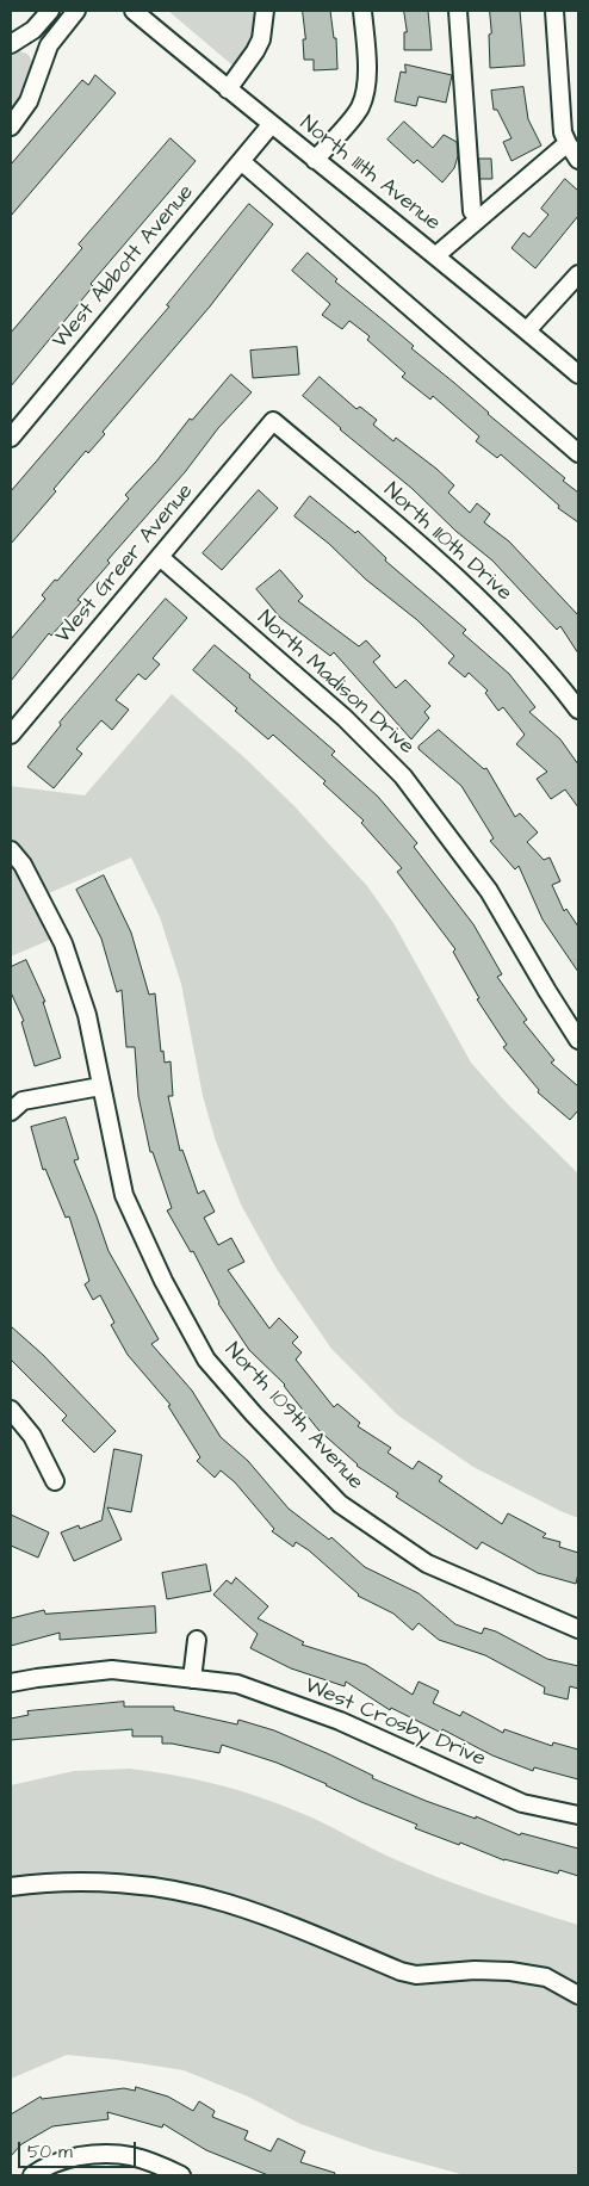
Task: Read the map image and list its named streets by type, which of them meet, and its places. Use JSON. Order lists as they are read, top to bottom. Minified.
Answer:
{"streets":{"street":["North 111th Avenue","West Abbott Avenue","North 110th Drive","West Greer Avenue","North Madison Drive","North 109th Avenue","West Crosby Drive"]},"crossings":[["North 111th Avenue","West Abbott Avenue"],["North 110th Drive","West Greer Avenue"],["West Greer Avenue","North Madison Drive"]],"scale_bar":"50 m"}
